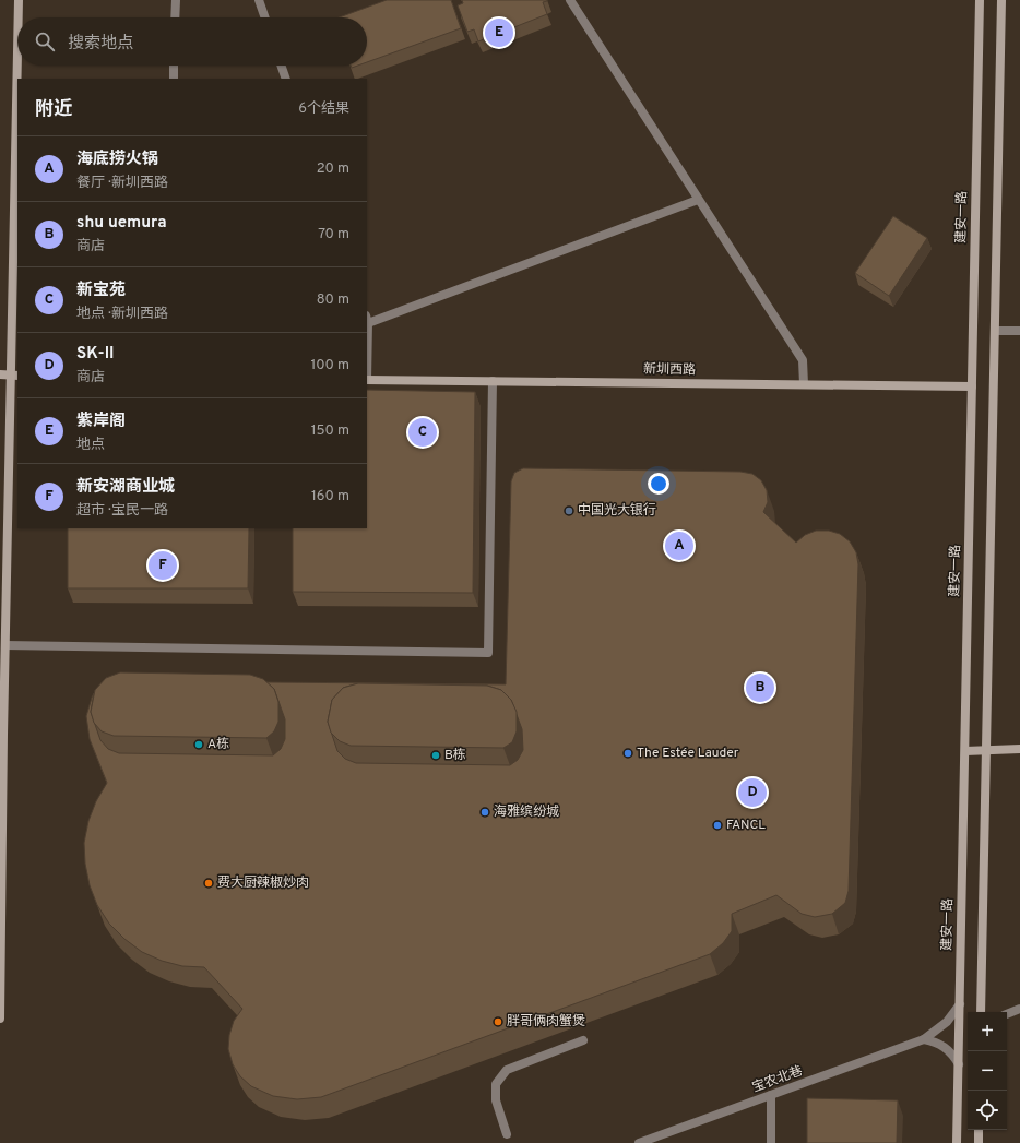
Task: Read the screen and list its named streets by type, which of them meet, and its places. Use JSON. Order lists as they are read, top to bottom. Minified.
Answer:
{"streets":{"main road":["建安一路","新圳西路"],"street":["宝农北巷"]},"crossings":[["建安一路","新圳西路"],["建安一路","宝农北巷"]],"places":["中国光大银行","A栋","The Estée Lauder","B栋","海雅缤纷城","FANCL","费大厨·辣椒炒肉","胖哥俩·肉蟹煲"],"page":{"pins":["E","C","A","F","B","D"],"search":"搜索地点","heading":["附近","6个结果"],"list":[{"mark":"A","name":"海底捞火锅","note":"餐厅 · 新圳西路","value":"20 m"},{"mark":"B","name":"shu uemura","note":"商店","value":"70 m"},{"mark":"C","name":"新宝苑","note":"地点 · 新圳西路","value":"80 m"},{"mark":"D","name":"SK-II","note":"商店","value":"100 m"},{"mark":"E","name":"紫岸阁","note":"地点","value":"150 m"},{"mark":"F","name":"新安湖商业城","note":"超市 · 宝民一路","value":"160 m"}],"map_buttons":["+","−"]}}
